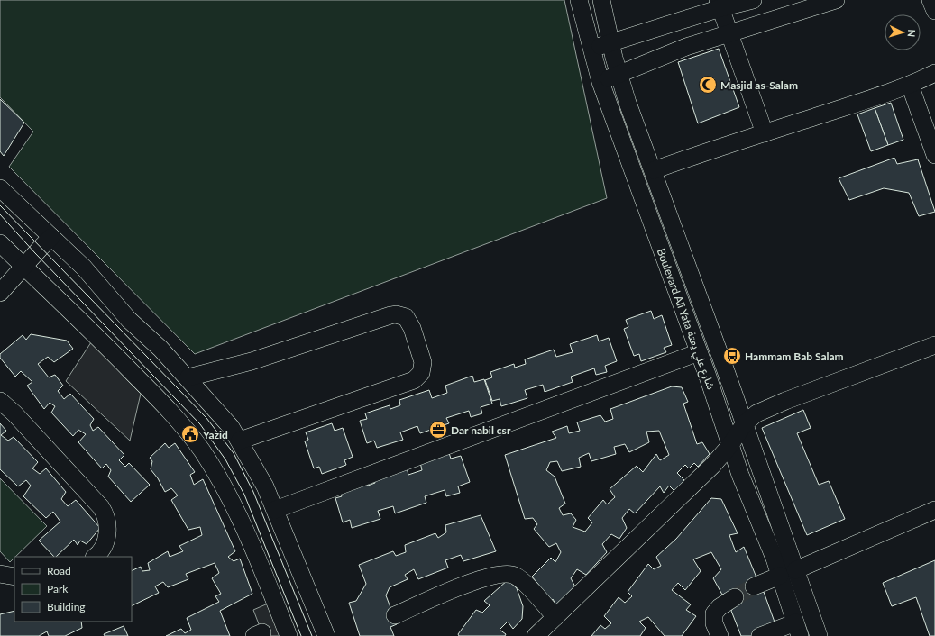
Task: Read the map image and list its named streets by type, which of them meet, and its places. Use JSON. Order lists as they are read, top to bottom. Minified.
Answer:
{"streets":{"street":["Boulevard Ali Yata شارع علي يعتة"]},"places":{"mosque":["Masjid as-Salam"],"bus stop":["Hammam Bab Salam"],"office":["Dar nabil csr"],"public building":["Yazid"]},"legend":["Road","Park","Building"],"north":"right"}
